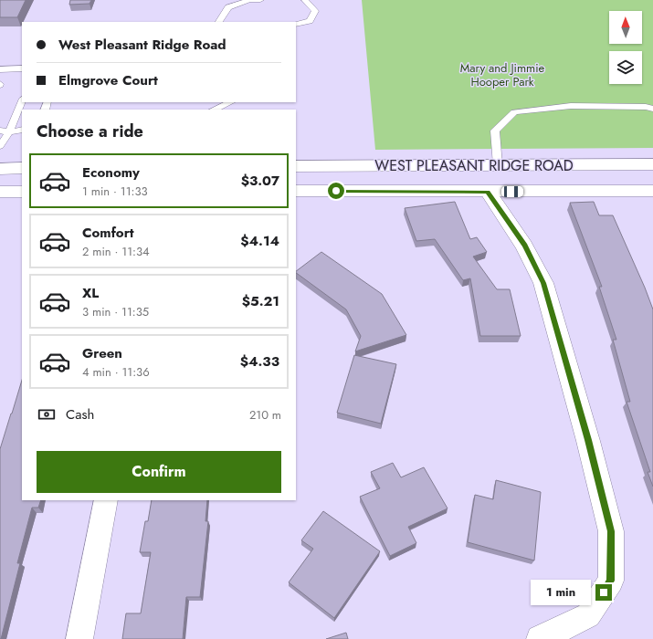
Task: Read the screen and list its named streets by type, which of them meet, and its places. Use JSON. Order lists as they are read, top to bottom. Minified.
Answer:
{"streets":{"street":["WEST PLEASANT RIDGE ROAD"]},"parks":["Mary and Jimmie Hooper Park"],"north":"top","page":{"banner":["West Pleasant Ridge Road","Elmgrove Court"],"heading":"Choose a ride","list":[{"name":"Economy","note":"1 min · 11:33","value":"$3.07"},{"name":"Comfort","note":"2 min · 11:34","value":"$4.14"},{"name":"XL","note":"3 min · 11:35","value":"$5.21"},{"name":"Green","note":"4 min · 11:36","value":"$4.33"}],"pay":["Cash","210 m"],"buttons":"Confirm","bubble":"1 min"}}
